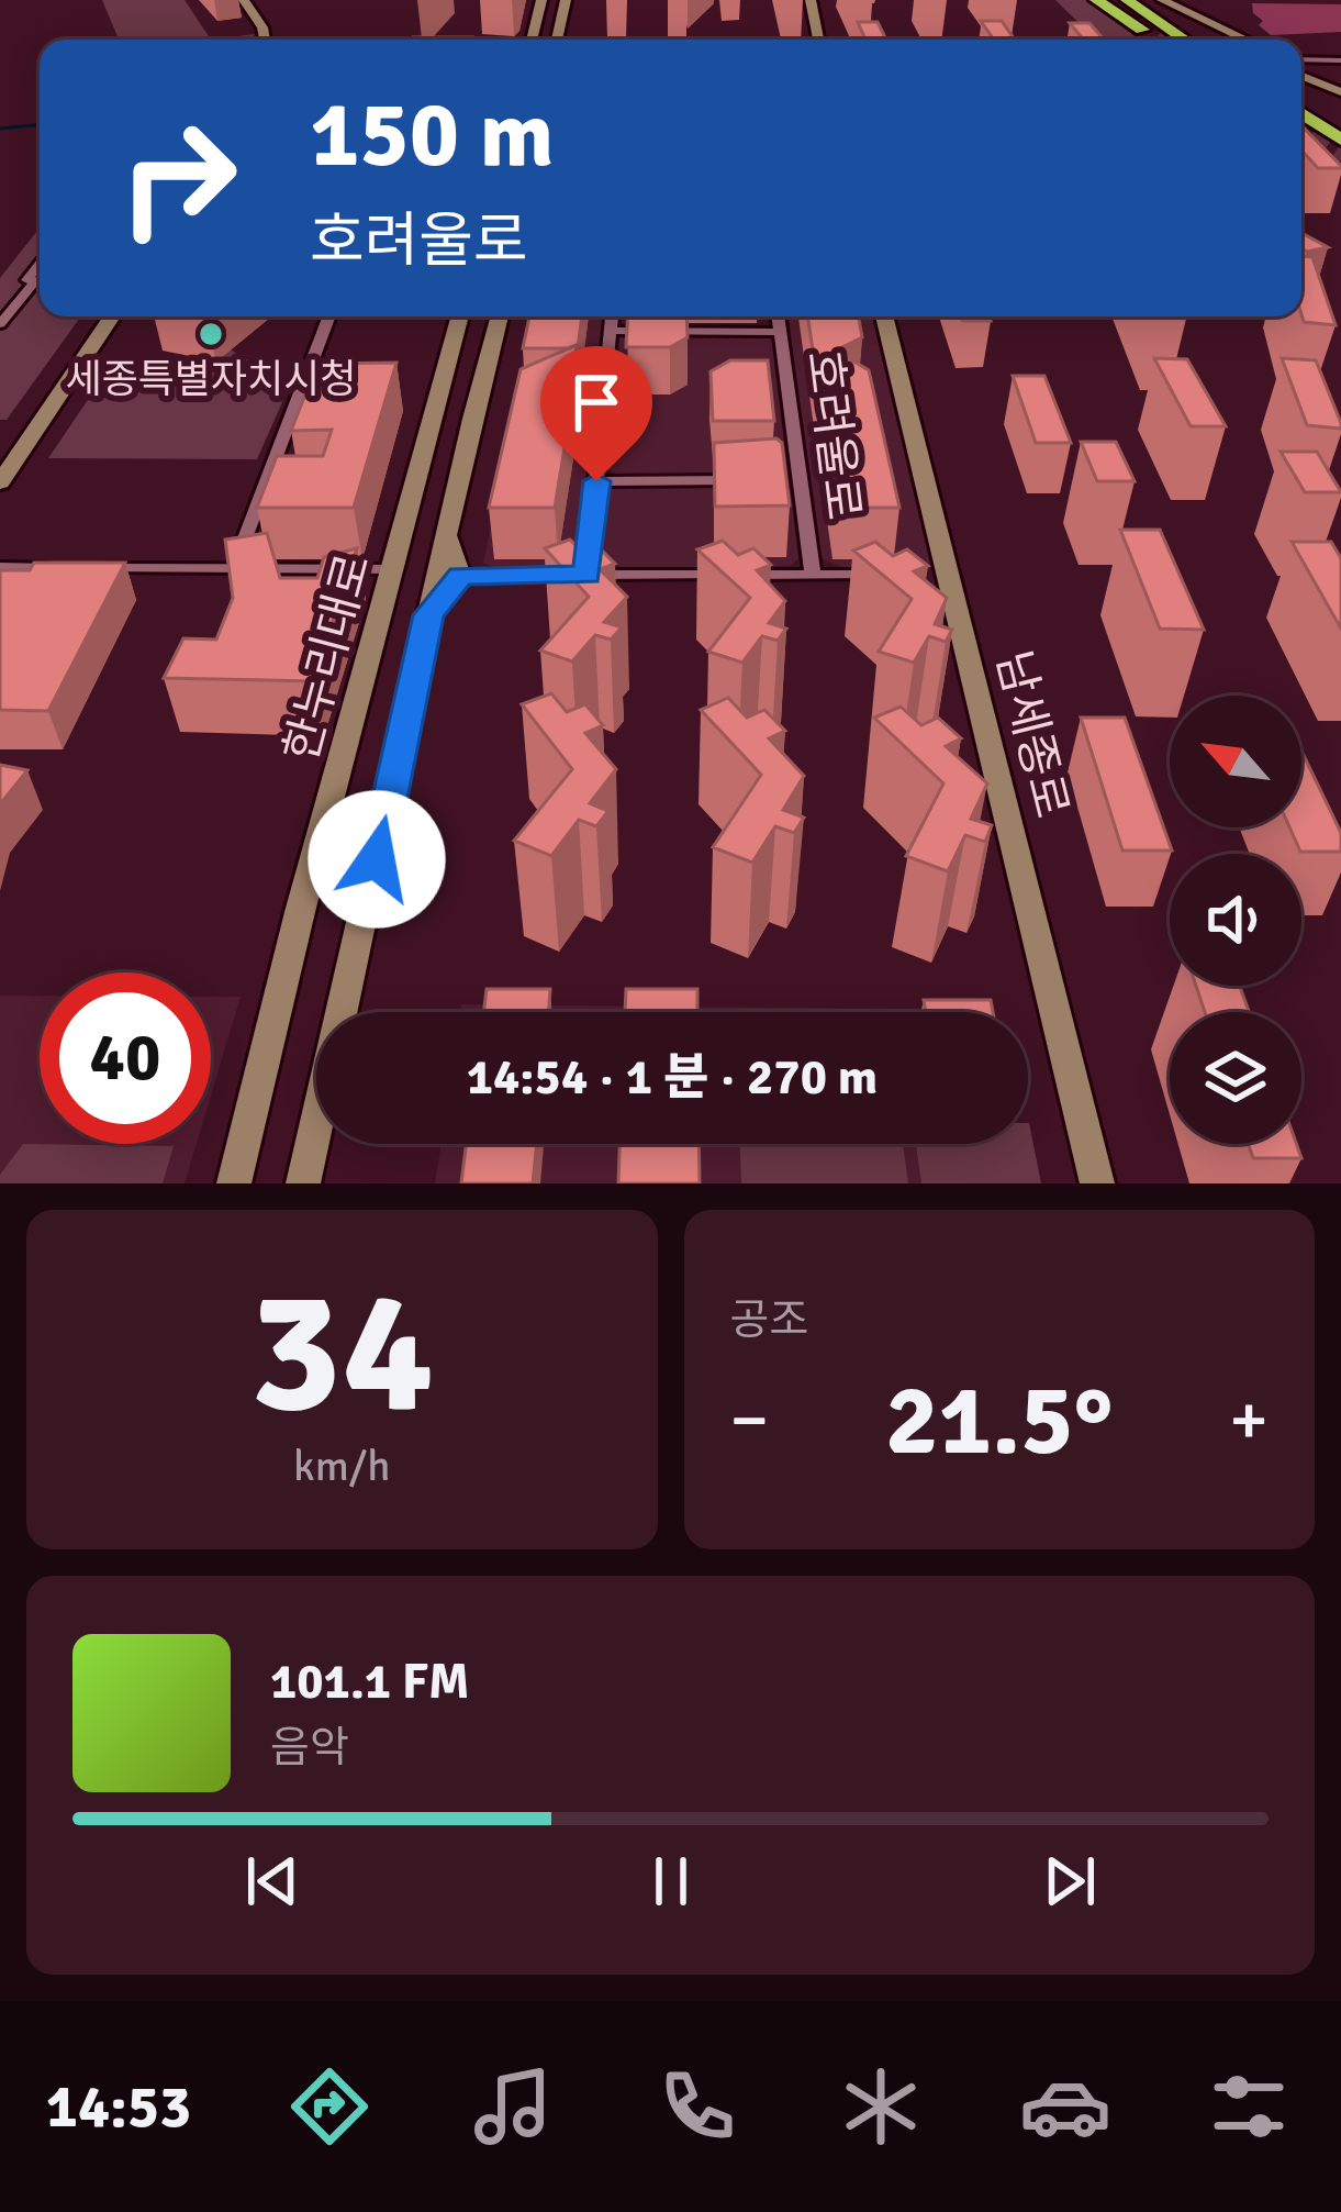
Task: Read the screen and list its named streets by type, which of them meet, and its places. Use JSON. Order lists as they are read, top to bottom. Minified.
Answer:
{"streets":{"street":["호려울로","한누리대로","남세종로"]},"places":["세종특별자치시청"],"north":"top left","page":{"turn":["150 m","호려울로"],"limit":"40","trip":"14:54 · 1 분 · 270 m","tile":[["34","km/h"],"공조"],"heat":["−","21.5°","+"],"song":["101.1 FM","음악"],"tabs":"14:53"}}
